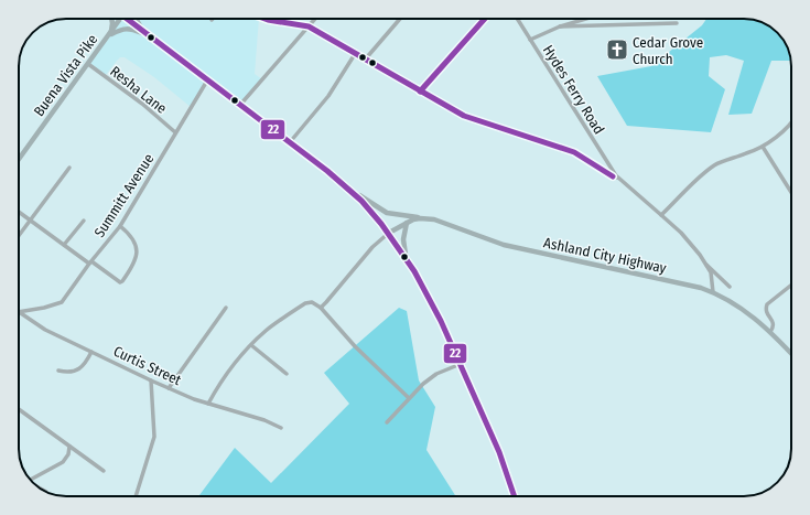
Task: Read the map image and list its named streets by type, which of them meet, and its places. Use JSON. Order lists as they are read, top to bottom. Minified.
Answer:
{"streets":{"main road":["Buena Vista Pike","Ashland City Highway"],"street":["Resha Lane","Hydes Ferry Road","Summitt Avenue","Curtis Street"]},"crossings":[["Buena Vista Pike","Resha Lane"],["Resha Lane","Summitt Avenue"]],"places":{"church":["Cedar Grove Church"]},"lines":["transit line 22"]}
